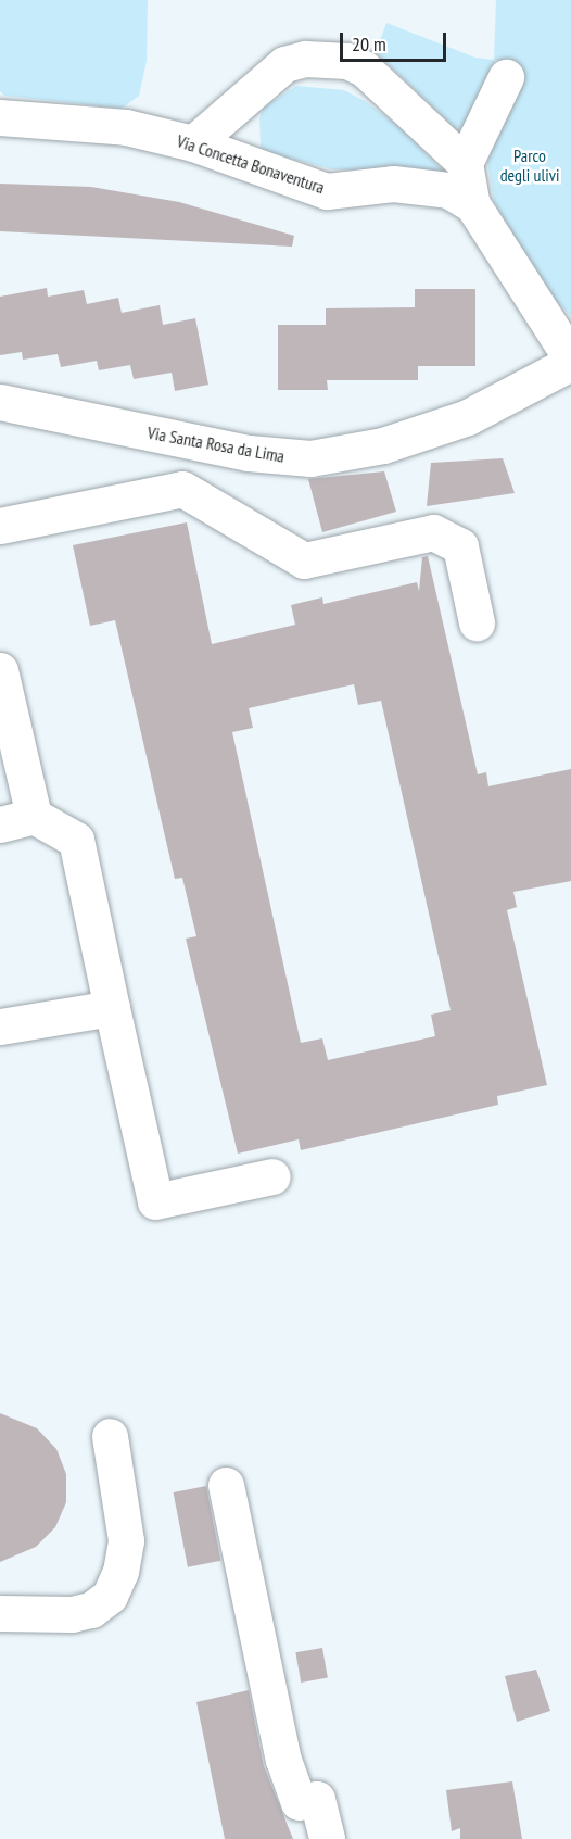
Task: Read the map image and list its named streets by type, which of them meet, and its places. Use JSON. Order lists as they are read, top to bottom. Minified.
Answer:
{"streets":{"street":["Via Concetta Bonaventura","Via Santa Rosa da Lima"]},"crossings":[["Via Concetta Bonaventura","Via Santa Rosa da Lima"]],"parks":["Parco degli ulivi"],"scale_bar":"20 m"}
